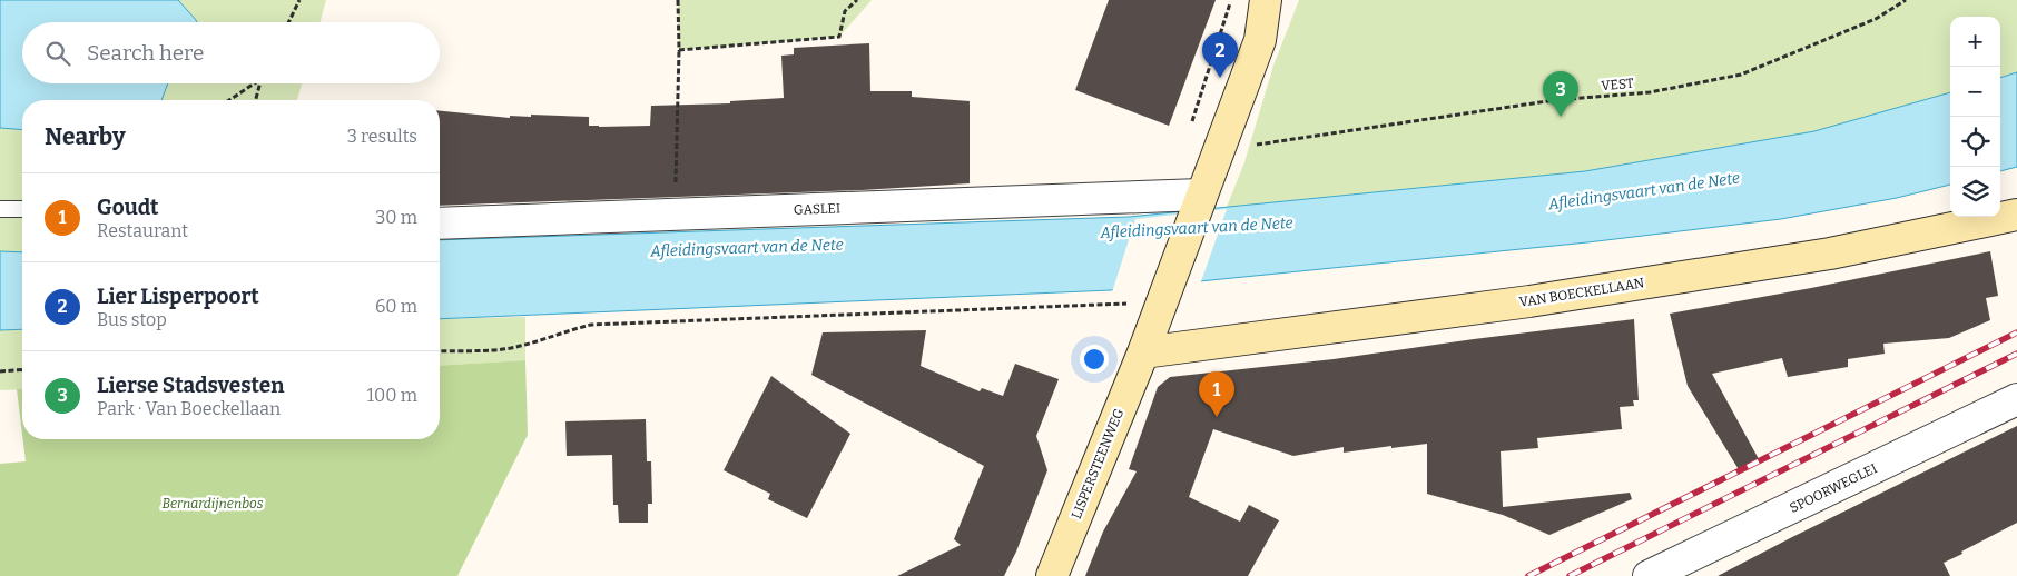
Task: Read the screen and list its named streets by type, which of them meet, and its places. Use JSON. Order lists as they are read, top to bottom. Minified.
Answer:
{"streets":{"street":["GASLEI","VAN BOECKELLAAN","LISPERSTEENWEG","SPOORWEGLEI"],"path":["VEST"]},"crossings":[["VEST","LISPERSTEENWEG"],["GASLEI","LISPERSTEENWEG"],["VAN BOECKELLAAN","LISPERSTEENWEG"]],"water":["Afleidingsvaart van de Nete"],"parks":["Bernardijnenbos"],"page":{"map_buttons":["+","−"],"search":"Search here","pins":["2","3","1"],"heading":["Nearby","3 results"],"list":[{"mark":"1","name":"Goudt","note":"Restaurant","value":"30 m"},{"mark":"2","name":"Lier Lisperpoort","note":"Bus stop","value":"60 m"},{"mark":"3","name":"Lierse Stadsvesten","note":"Park · Van Boeckellaan","value":"100 m"}]}}
